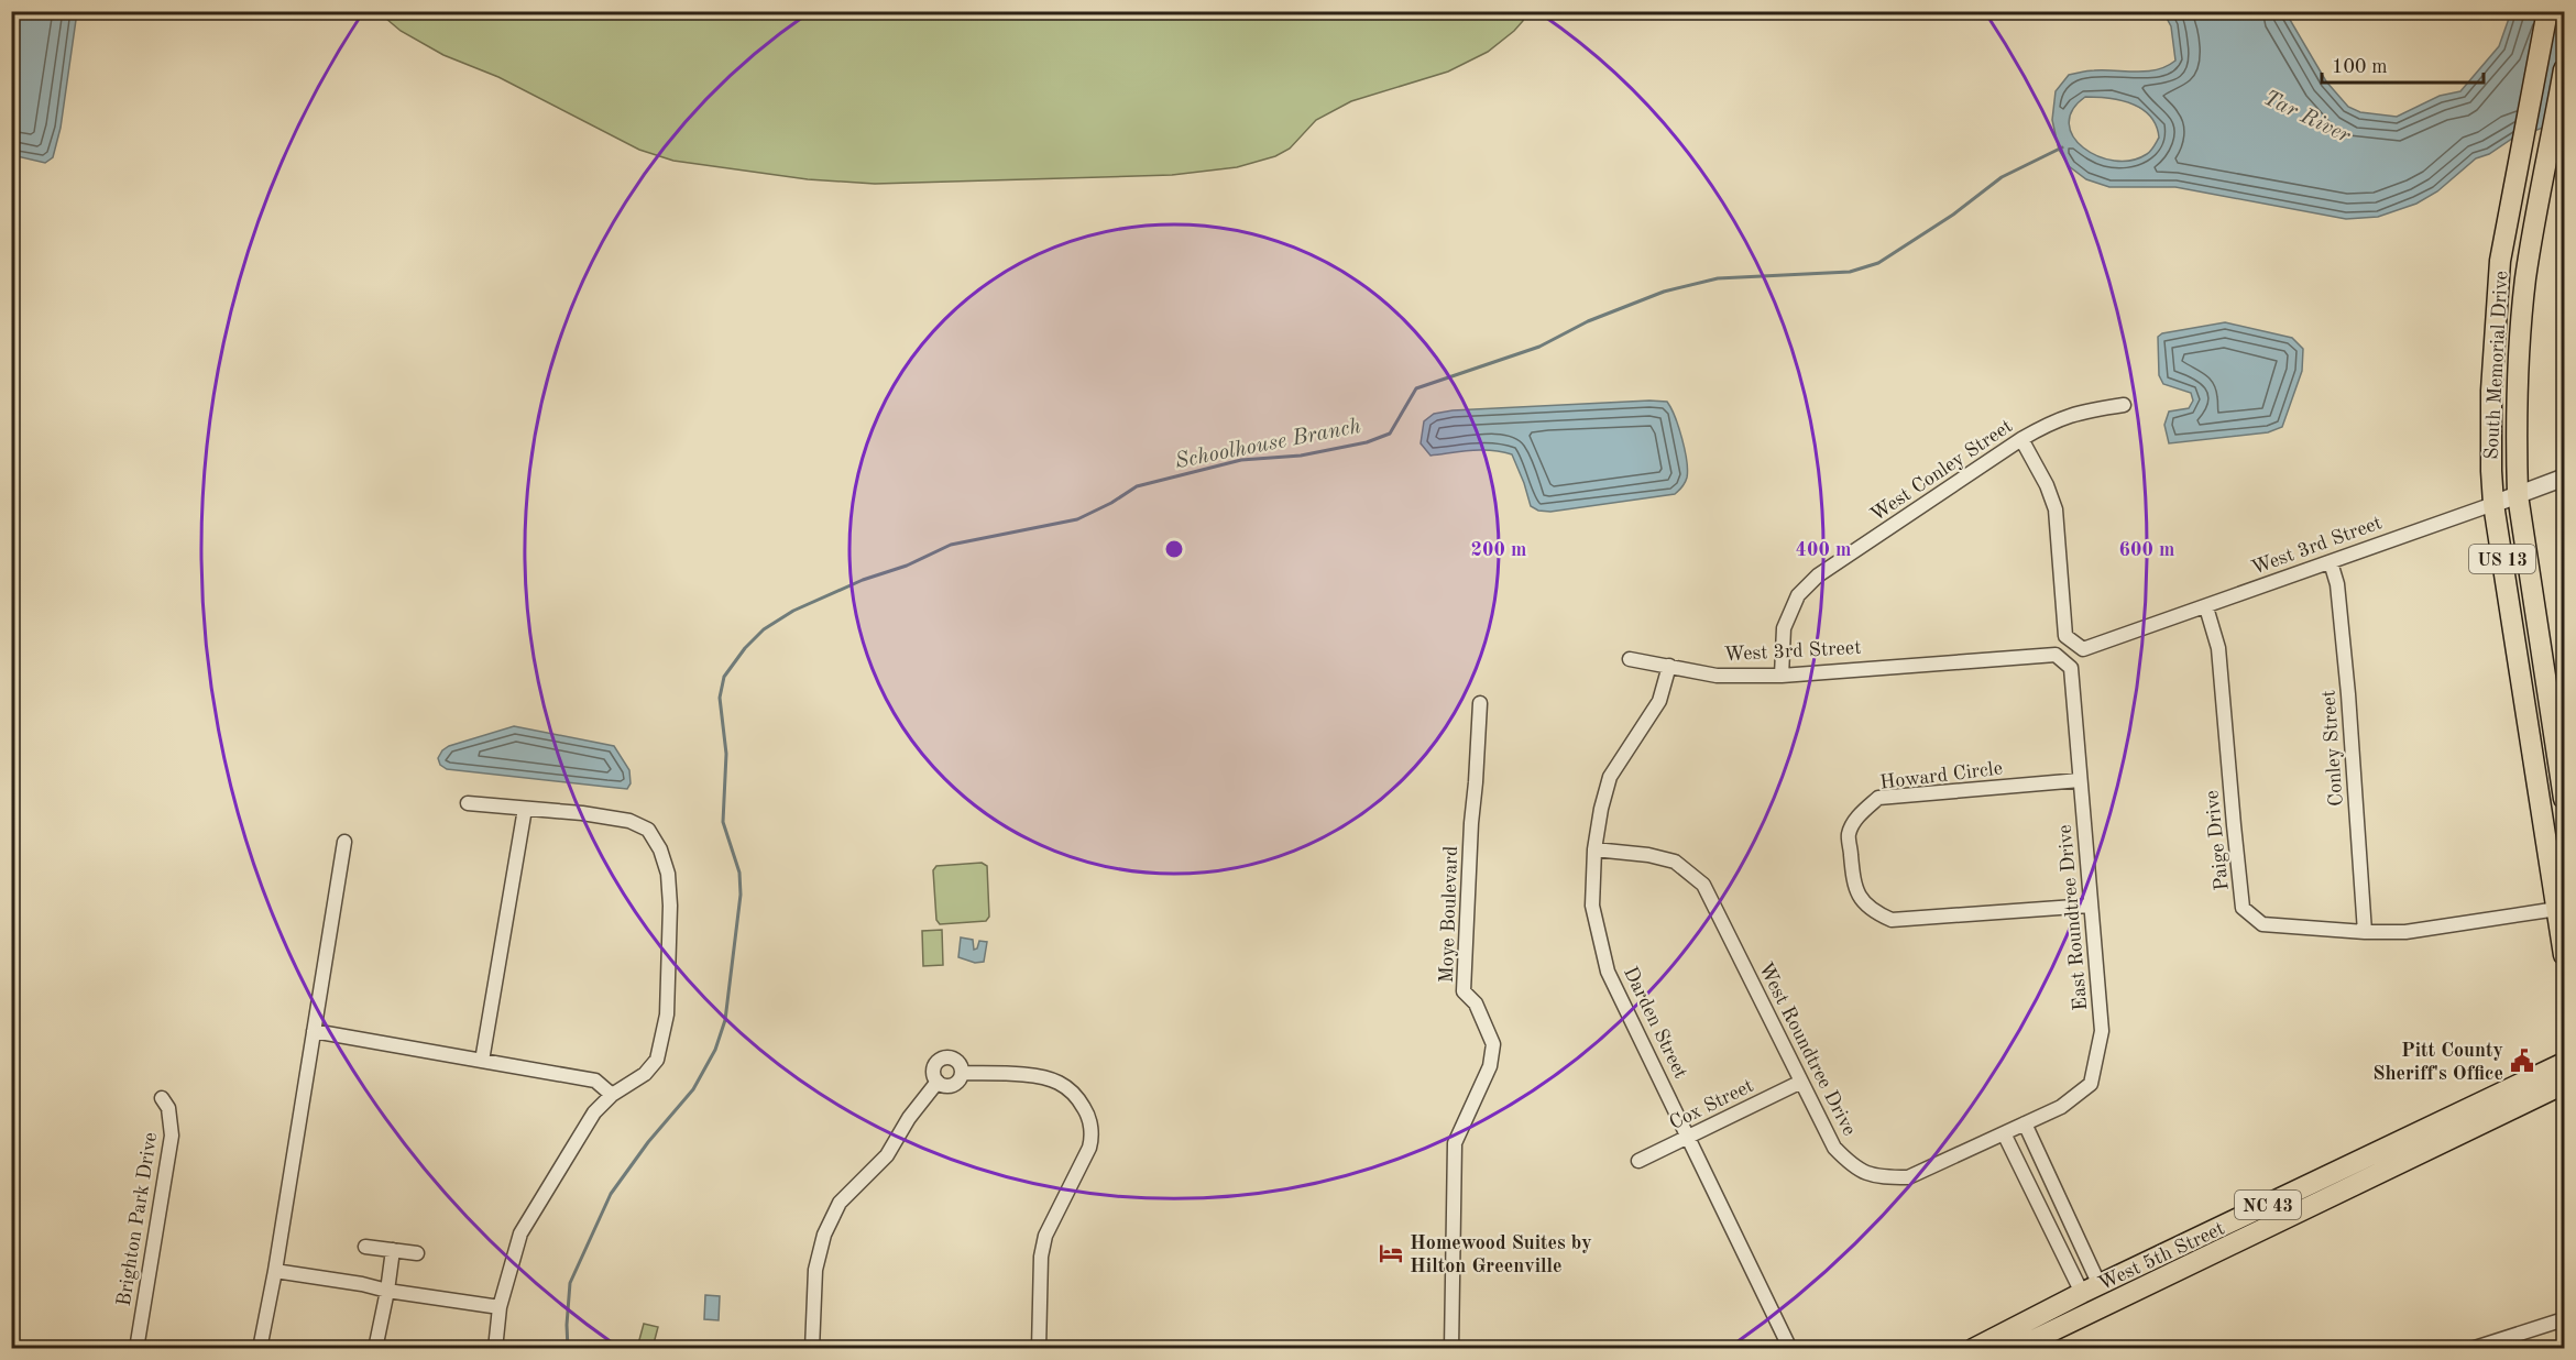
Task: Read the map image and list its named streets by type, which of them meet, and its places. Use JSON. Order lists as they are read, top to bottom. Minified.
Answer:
{"streets":{"main road":["South Memorial Drive","US 13","NC 43","West 5th Street"],"street":["West Conley Street","West 3rd Street","Conley Street","Howard Circle","Paige Drive","Moye Boulevard","East Roundtree Drive","Darden Street","West Roundtree Drive","Cox Street","Brighton Park Drive"]},"crossings":[["South Memorial Drive","West 3rd Street"],["South Memorial Drive","Paige Drive"],["West Conley Street","West 3rd Street"],["West 3rd Street","Conley Street"],["West 3rd Street","Paige Drive"],["West 3rd Street","East Roundtree Drive"],["West 3rd Street","Darden Street"],["Conley Street","Paige Drive"],["Howard Circle","East Roundtree Drive"],["East Roundtree Drive","West Roundtree Drive"],["Darden Street","West Roundtree Drive"],["Darden Street","Cox Street"],["West Roundtree Drive","Cox Street"]],"water":["Tar River","Schoolhouse Branch"],"places":{"public building":["Pitt County Sheriff's Office"],"hotel":["Homewood Suites by Hilton Greenville"]},"scale_bar":"100 m","rings":["200 m","400 m","600 m"]}
